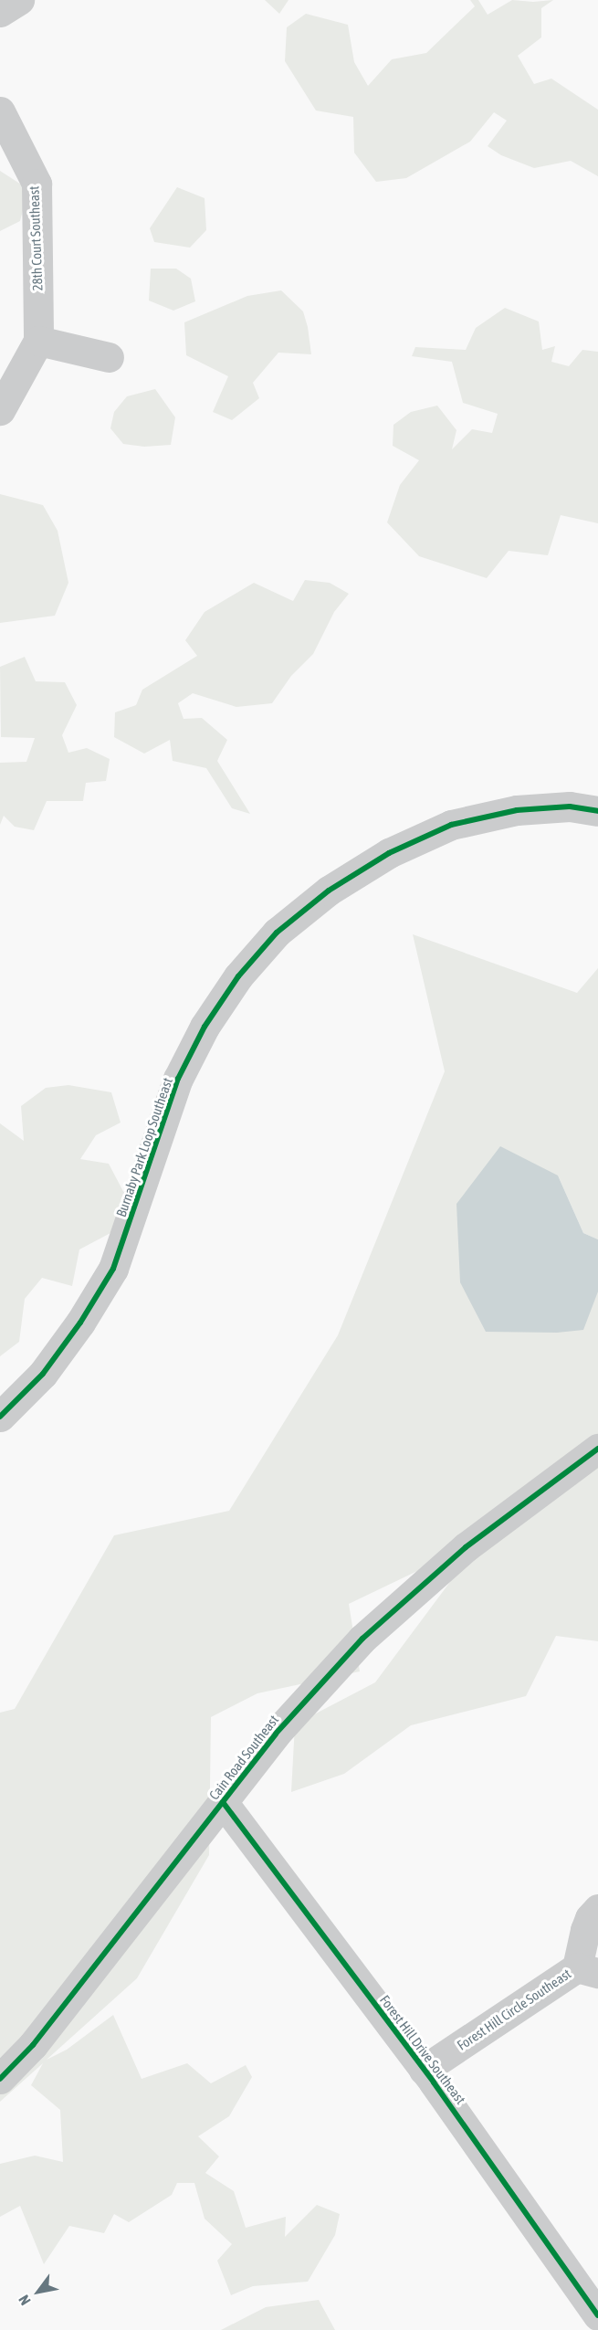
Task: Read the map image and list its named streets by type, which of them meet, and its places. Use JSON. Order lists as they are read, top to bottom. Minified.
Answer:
{"streets":{"street":["28th Court Southeast","Burnaby Park Loop Southeast","Cain Road Southeast","Forest Hill Circle Southeast","Forest Hill Drive Southeast"]},"crossings":[["Cain Road Southeast","Forest Hill Drive Southeast"],["Forest Hill Circle Southeast","Forest Hill Drive Southeast"]],"north":"bottom left"}
